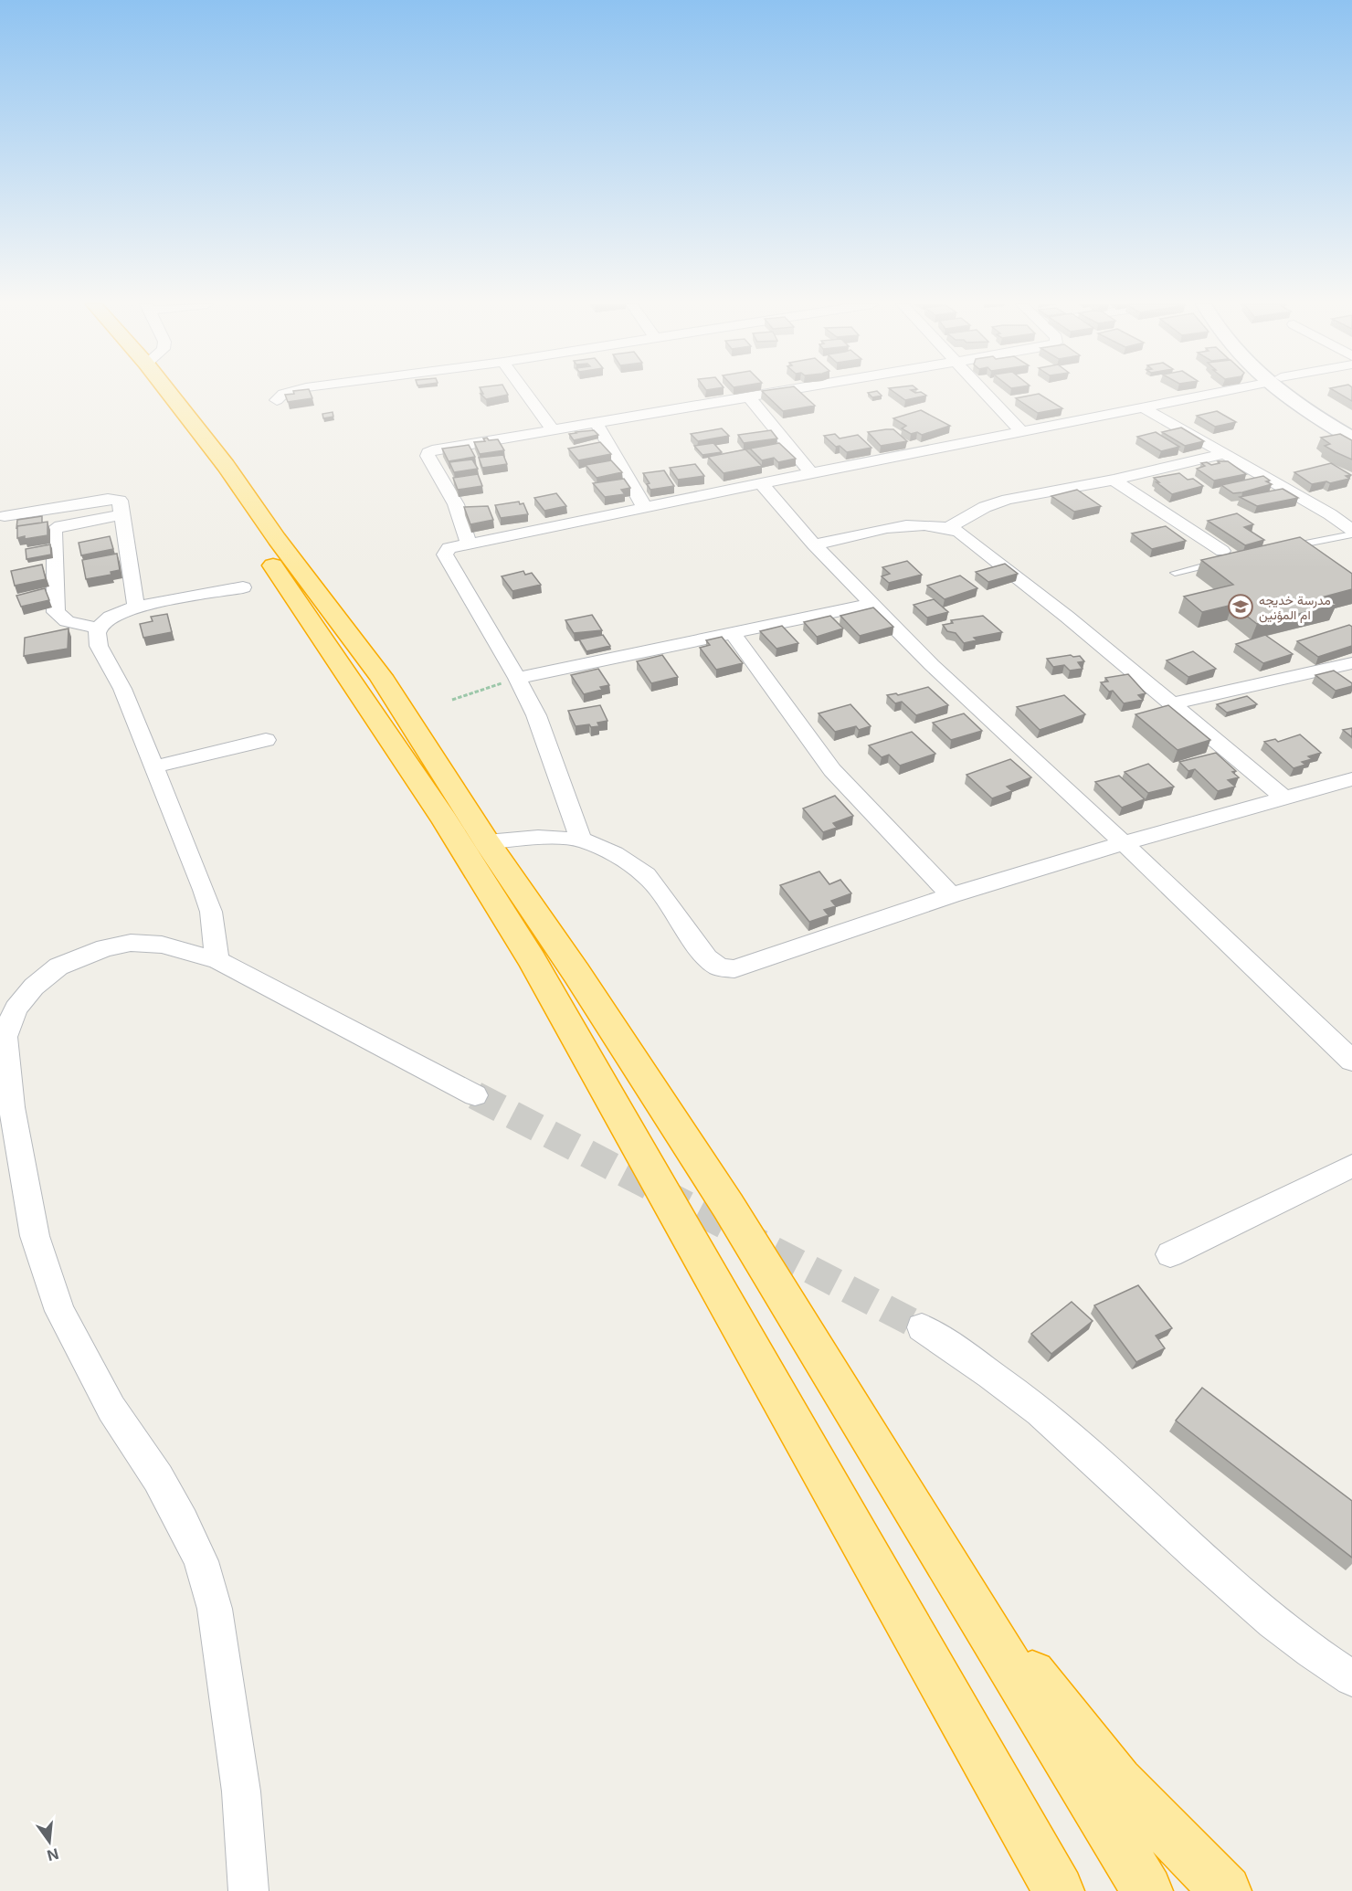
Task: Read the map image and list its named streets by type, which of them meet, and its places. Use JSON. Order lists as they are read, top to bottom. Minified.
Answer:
{"places":{"school or university":["مدرسة خديجه ام المؤنين"]},"north":"bottom"}
